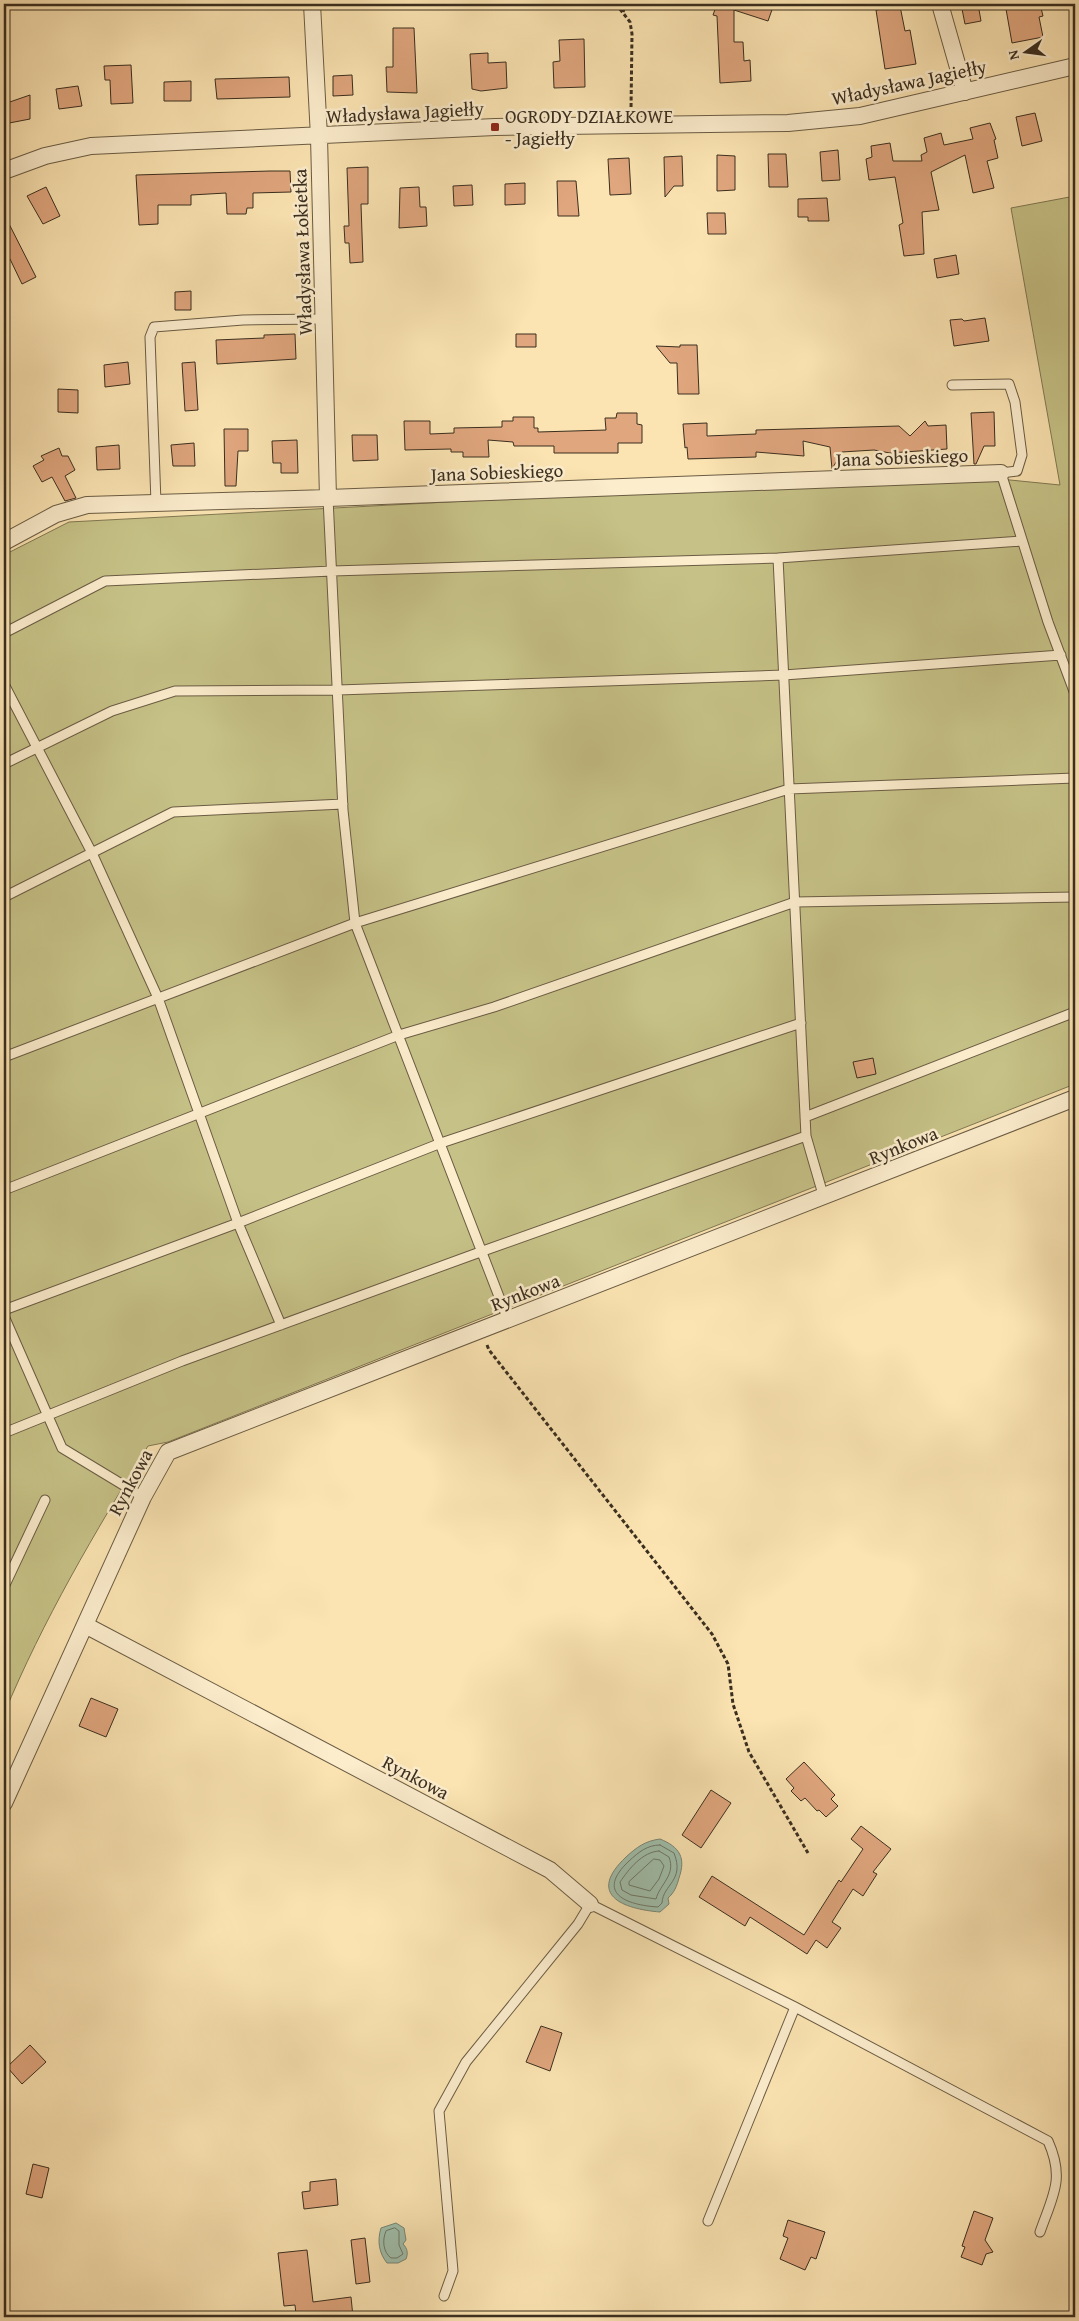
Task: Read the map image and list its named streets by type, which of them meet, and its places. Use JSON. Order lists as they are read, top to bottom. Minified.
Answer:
{"streets":{"street":["Władysława Jagiełły","Władysława Łokietka","Jana Sobieskiego","Rynkowa"]},"crossings":[["Władysława Jagiełły","Władysława Łokietka"],["Władysława Łokietka","Jana Sobieskiego"]],"places":{"transit":["OGRODY DZIAŁKOWE - Jagiełły"]},"north":"left"}
